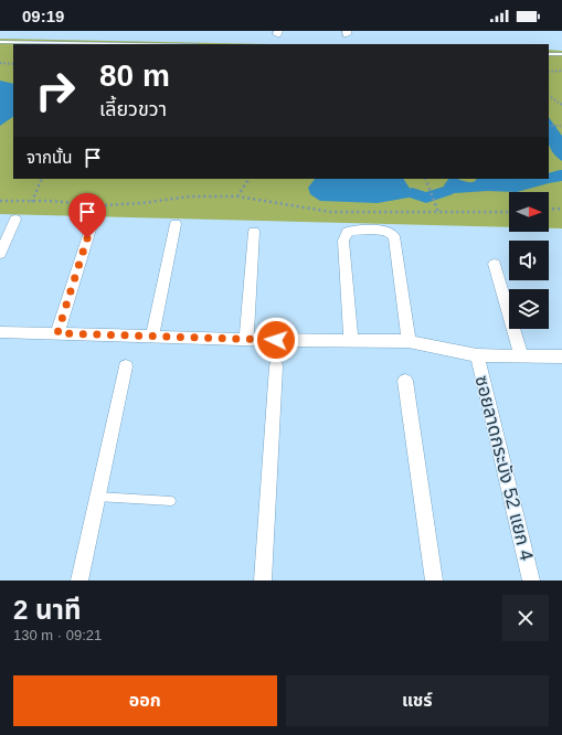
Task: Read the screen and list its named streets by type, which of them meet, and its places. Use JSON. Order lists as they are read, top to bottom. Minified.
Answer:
{"streets":{"street":["ซอยลาดกระบัง 52 แยก 4"]},"north":"right","page":{"status":"09:19","turn":["80 m","เลี้ยวขวา"],"then":"จากนั้น","heading":["2 นาที","130 m · 09:21"],"buttons":["ออก","แชร์"]}}
